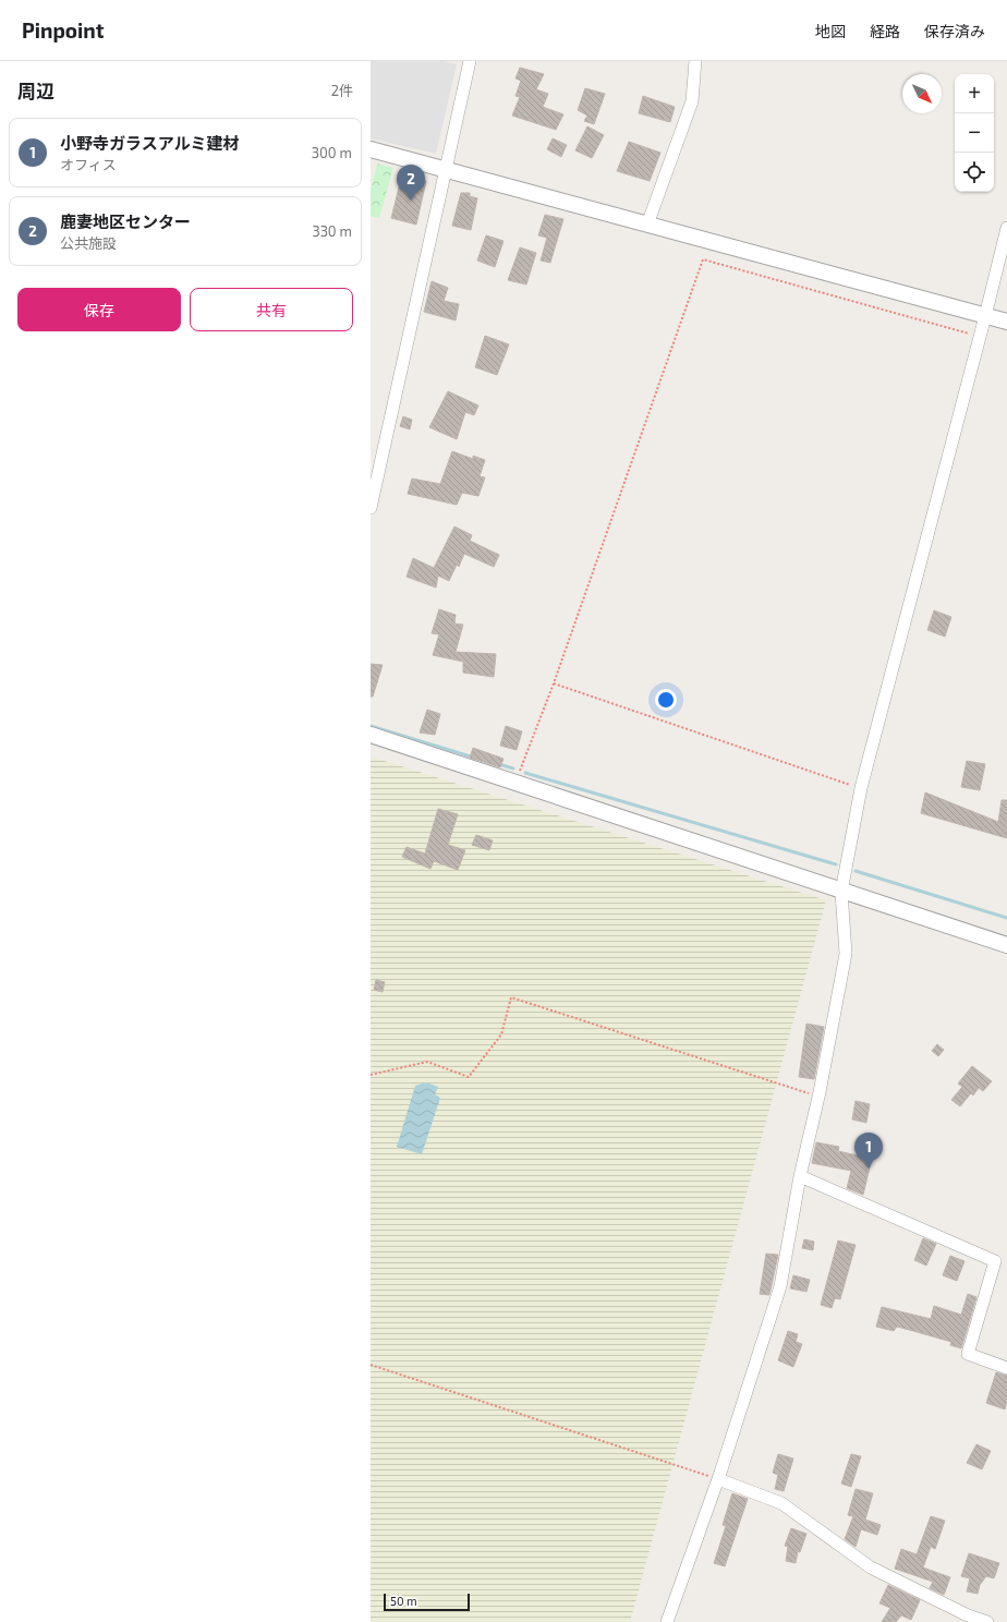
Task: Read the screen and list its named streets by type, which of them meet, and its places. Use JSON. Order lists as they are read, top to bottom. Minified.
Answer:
{"scale_bar":"50 m","north":"bottom right","page":{"header":"Pinpoint","nav":["地図","経路","保存済み"],"heading":["周辺","2件"],"map_buttons":["+","−"],"list":[{"mark":"1","name":"小野寺ガラスアルミ建材","note":"オフィス","value":"300 m"},{"mark":"2","name":"鹿妻地区センター","note":"公共施設","value":"330 m"}],"pins":["2","1"],"buttons":["保存","共有"],"scale":"50 m"}}
